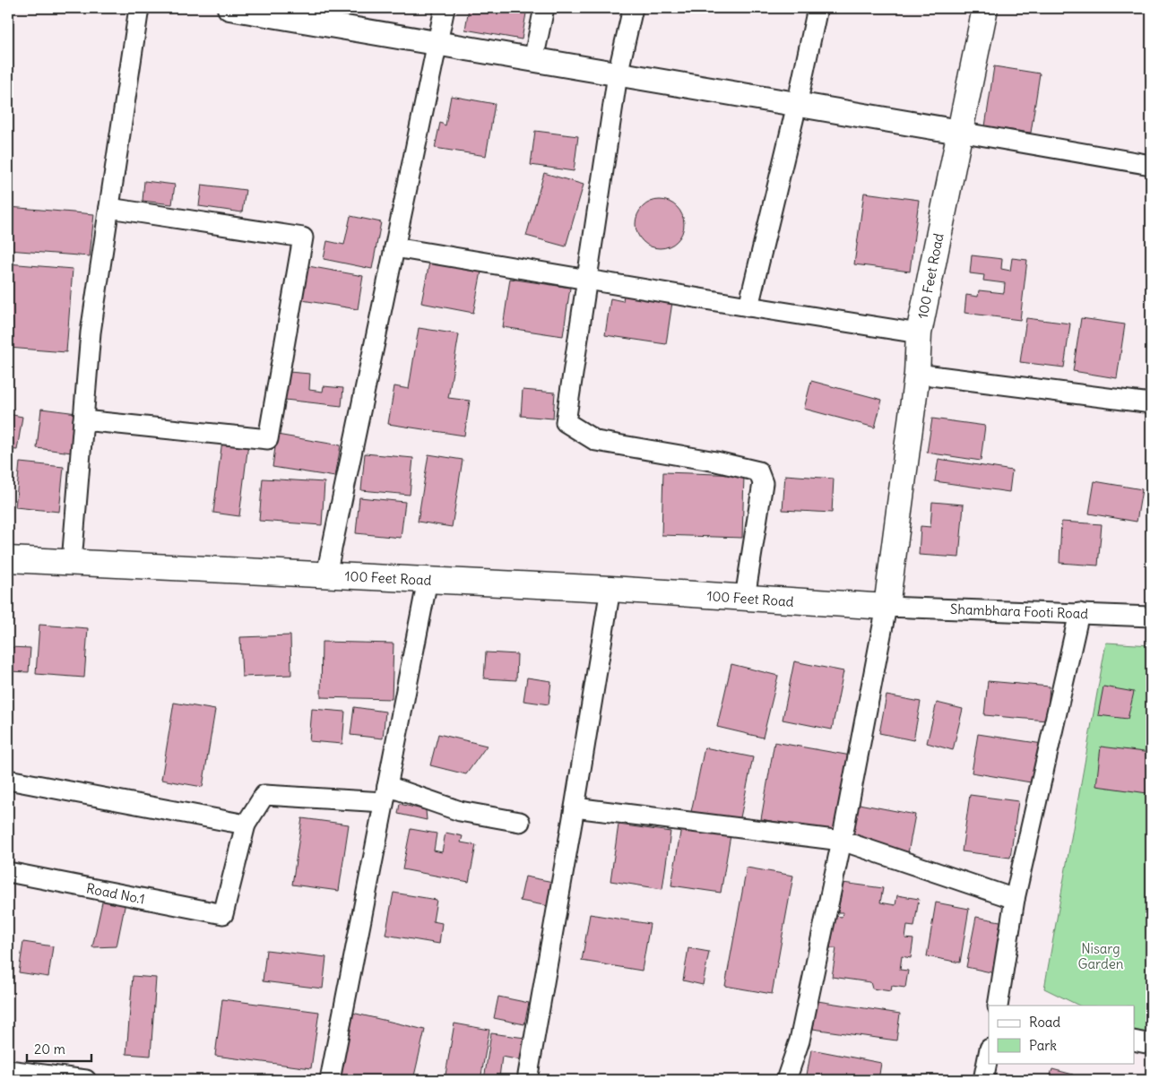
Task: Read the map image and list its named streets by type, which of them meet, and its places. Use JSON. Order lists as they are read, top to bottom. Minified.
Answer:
{"streets":{"main road":["100 Feet Road"],"street":["Shambhara Footi Road","Road No.1"]},"crossings":[["100 Feet Road","Shambhara Footi Road"]],"parks":["Nisarg Garden"],"legend":["Road","Park"],"scale_bar":"20 m"}
